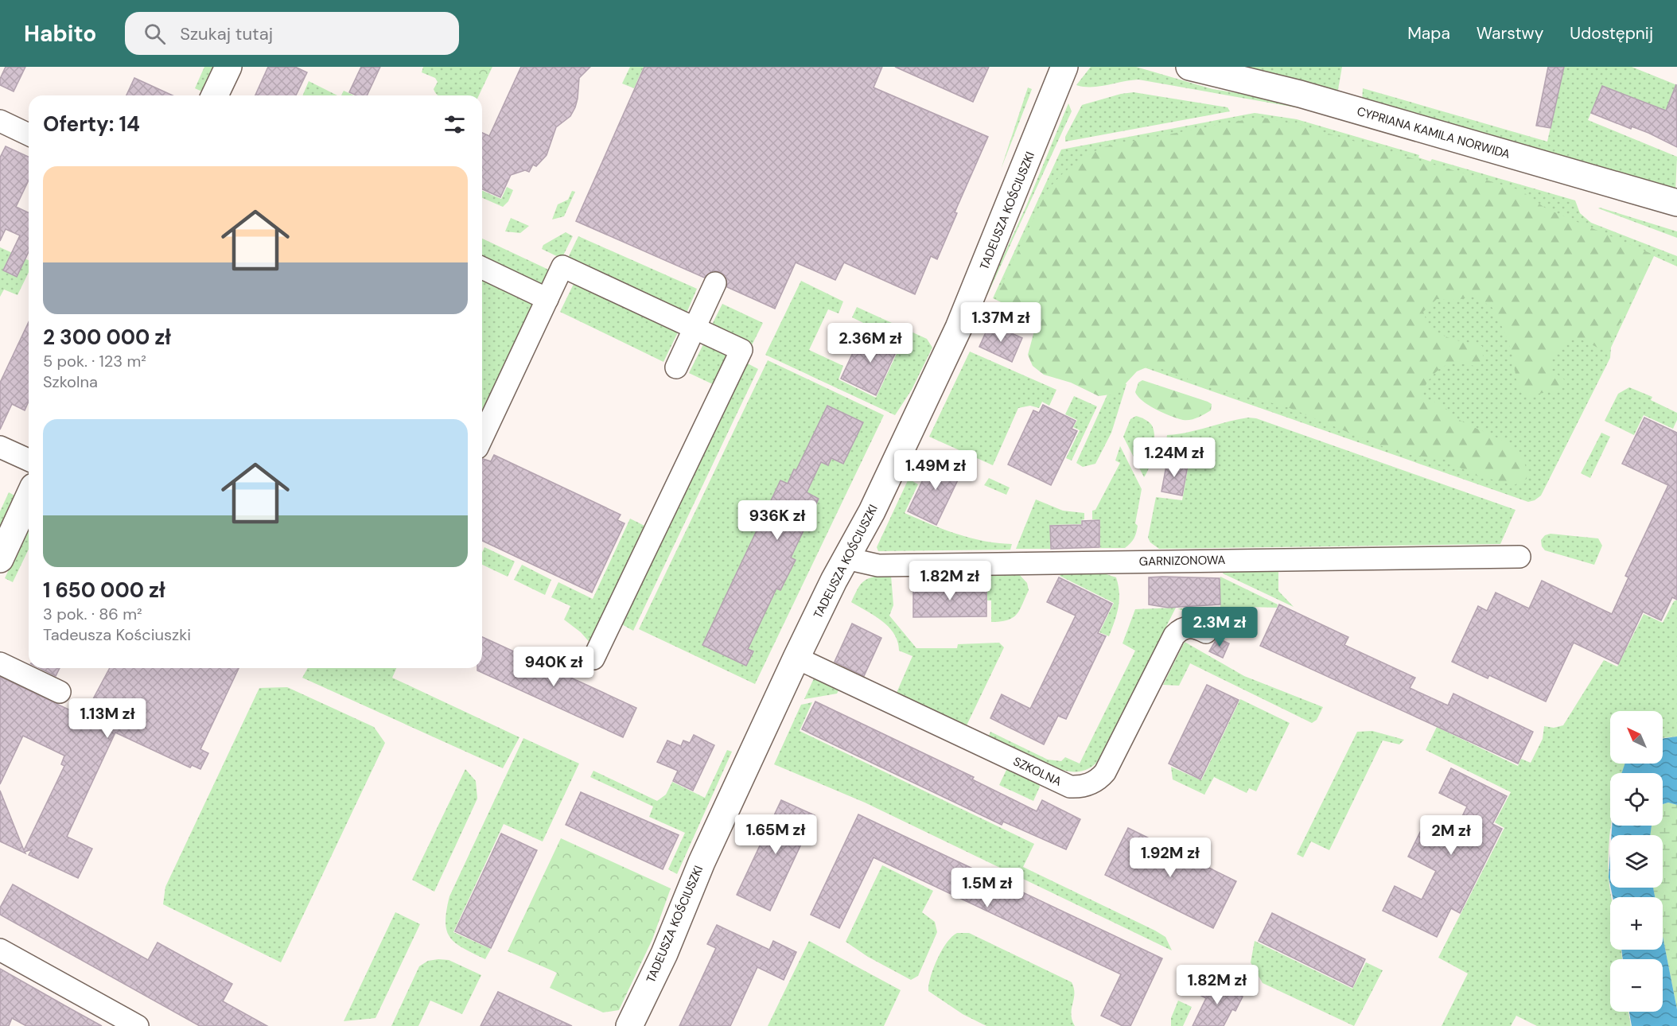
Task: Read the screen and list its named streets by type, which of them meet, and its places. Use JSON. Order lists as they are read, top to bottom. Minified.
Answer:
{"streets":{"street":["CYPRIANA KAMILA NORWIDA","TADEUSZA KOŚCIUSZKI","GARNIZONOWA","SZKOLNA"]},"crossings":[["TADEUSZA KOŚCIUSZKI","GARNIZONOWA"],["TADEUSZA KOŚCIUSZKI","SZKOLNA"]],"north":"top left","page":{"header":"Habito","search":"Szukaj tutaj","nav":["Mapa","Warstwy","Udostępnij"],"heading":"Oferty: 14","list":[{"name":"2 300 000 zł","note":"5 pok. · 123 m² · Szkolna"},{"name":"1 650 000 zł","note":"3 pok. · 86 m² · Tadeusza Kościuszki"}],"price":["1.37M zł","2.36M zł","1.24M zł","1.49M zł","936K zł","1.82M zł","2.3M zł","940K zł","1.13M zł","1.65M zł","2M zł","1.92M zł","1.5M zł","1.82M zł"],"map_buttons":["+","−"]}}
